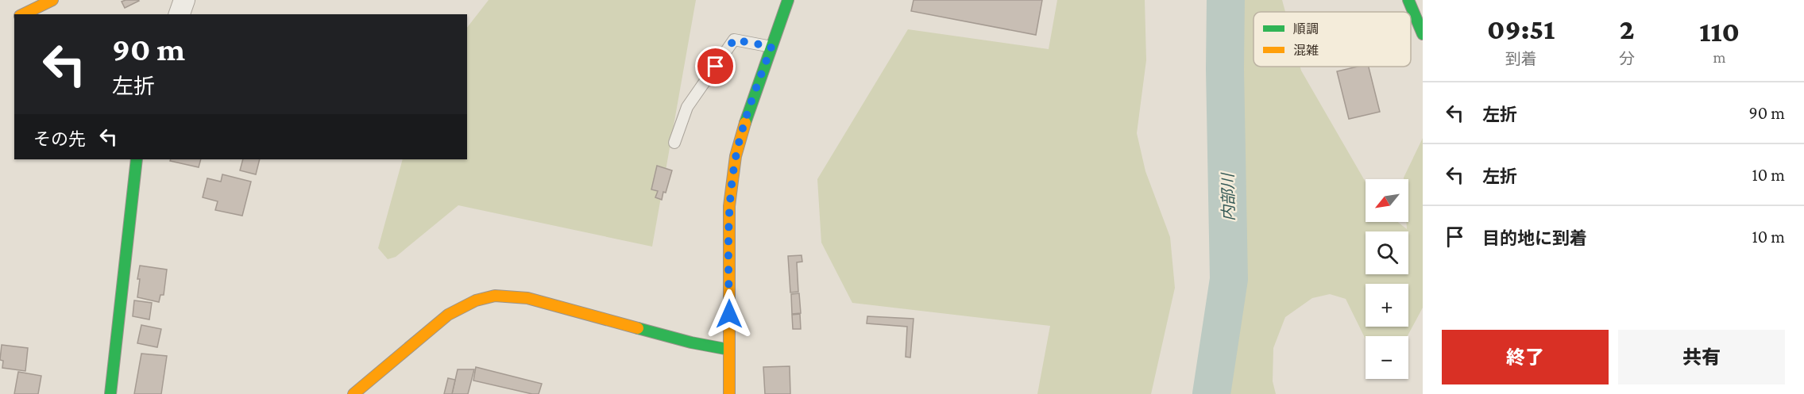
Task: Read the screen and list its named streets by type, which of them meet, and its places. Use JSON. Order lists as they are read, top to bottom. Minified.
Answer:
{"water":["内部川"],"legend":["順調","混雑"],"north":"bottom left","page":{"eta":["09:51","到着","2","分","110","m"],"turn":["90 m","左折"],"list":[{"name":"左折","value":"90 m"},{"name":"左折","value":"10 m"},{"name":"目的地に到着","value":"10 m"}],"then":"その先","map_buttons":["+","−"],"buttons":["終了","共有"]}}
